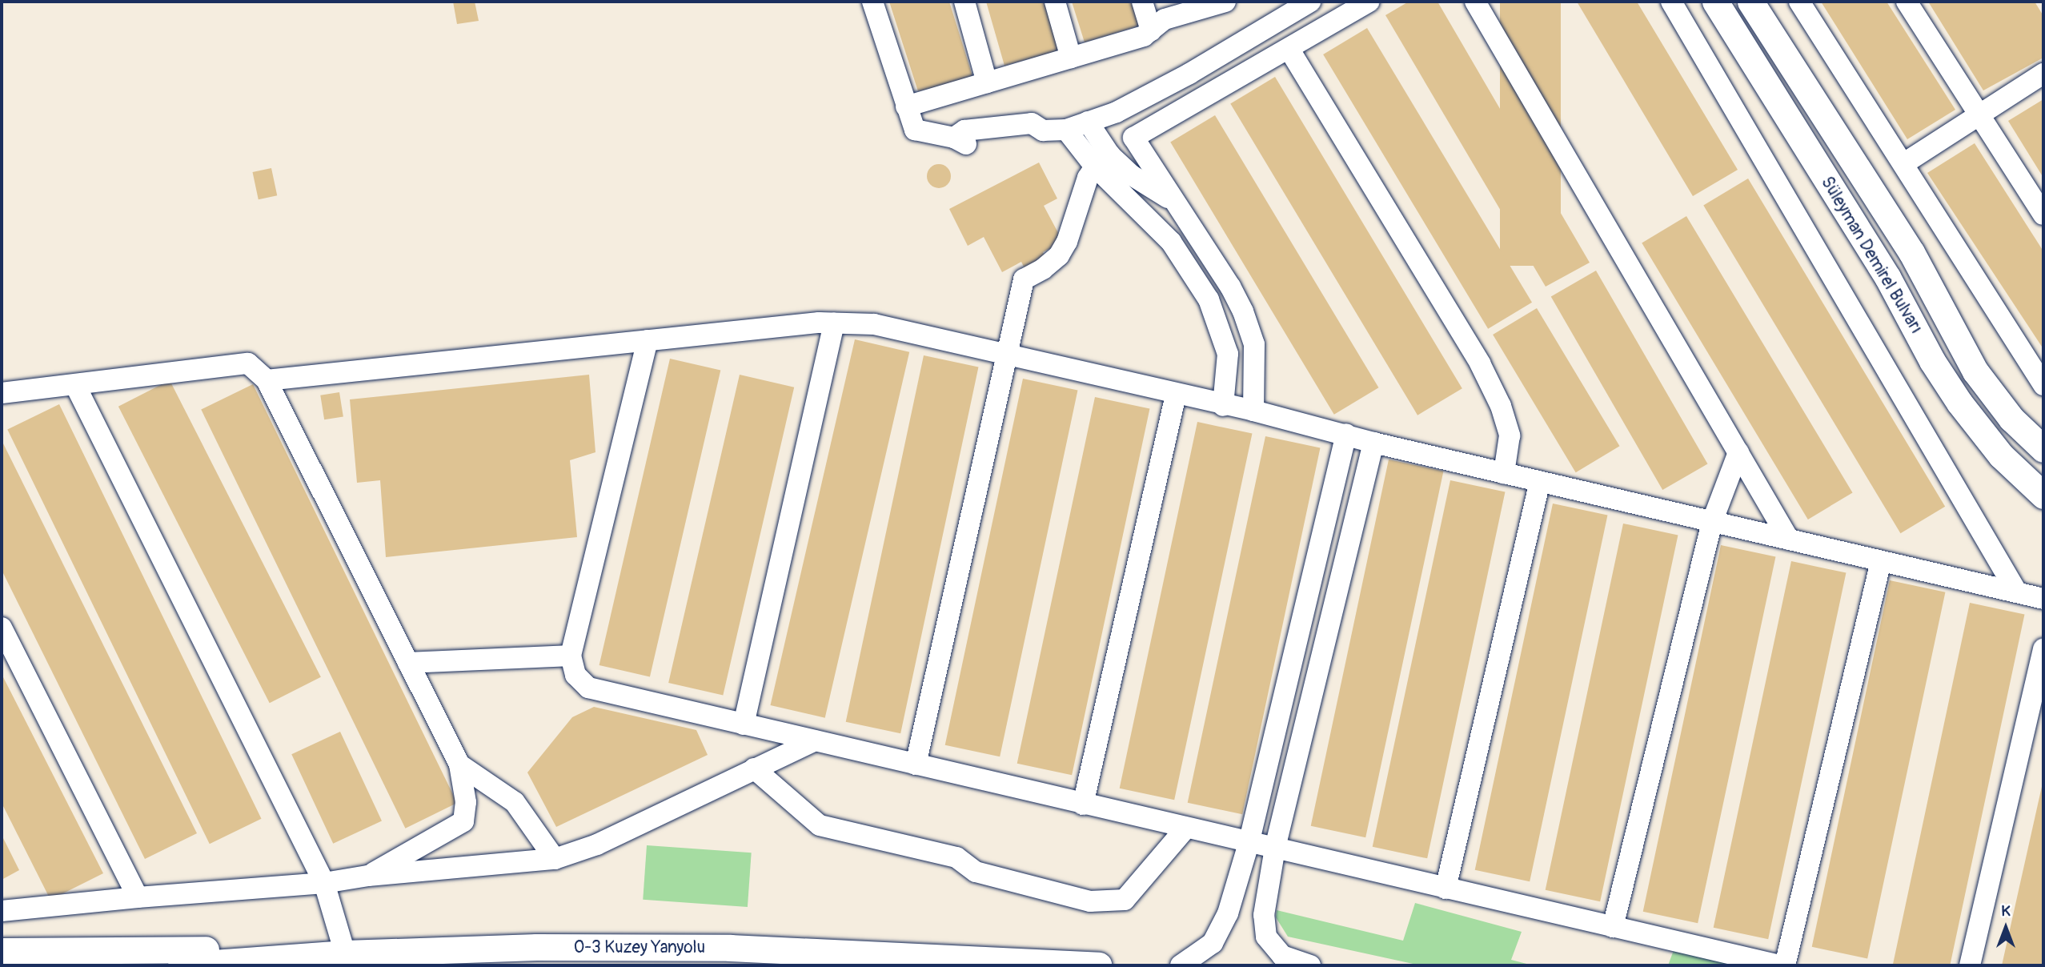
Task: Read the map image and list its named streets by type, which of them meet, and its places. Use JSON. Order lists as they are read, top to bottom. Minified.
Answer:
{"streets":{"main road":["Süleyman Demirel Bulvarı","O-3 Kuzey Yanyolu"]},"north":"top"}
